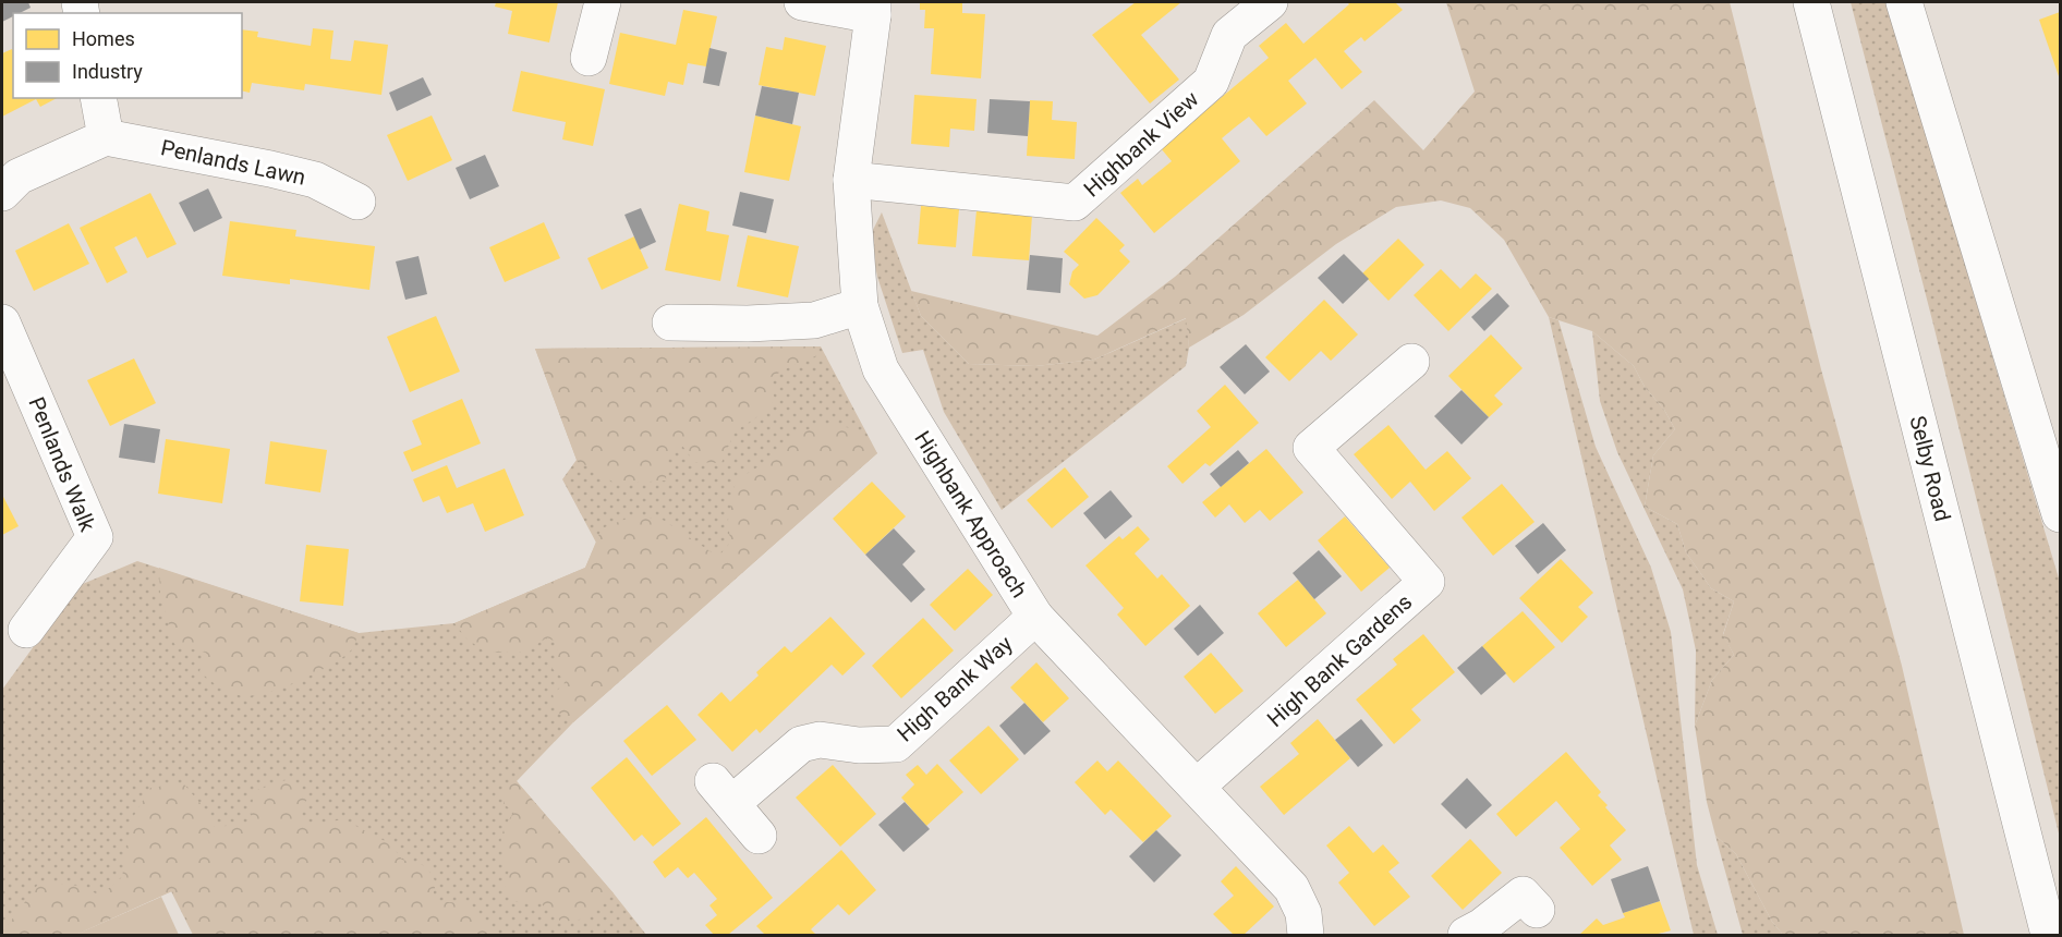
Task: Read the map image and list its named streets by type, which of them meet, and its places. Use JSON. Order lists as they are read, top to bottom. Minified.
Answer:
{"streets":{"street":["Highbank View","Penlands Lawn","Penlands Walk","Selby Road","Highbank Approach","High Bank Gardens","High Bank Way"]},"crossings":[["Highbank View","Highbank Approach"],["Highbank Approach","High Bank Gardens"],["Highbank Approach","High Bank Way"]],"legend":["Homes","Industry"]}
